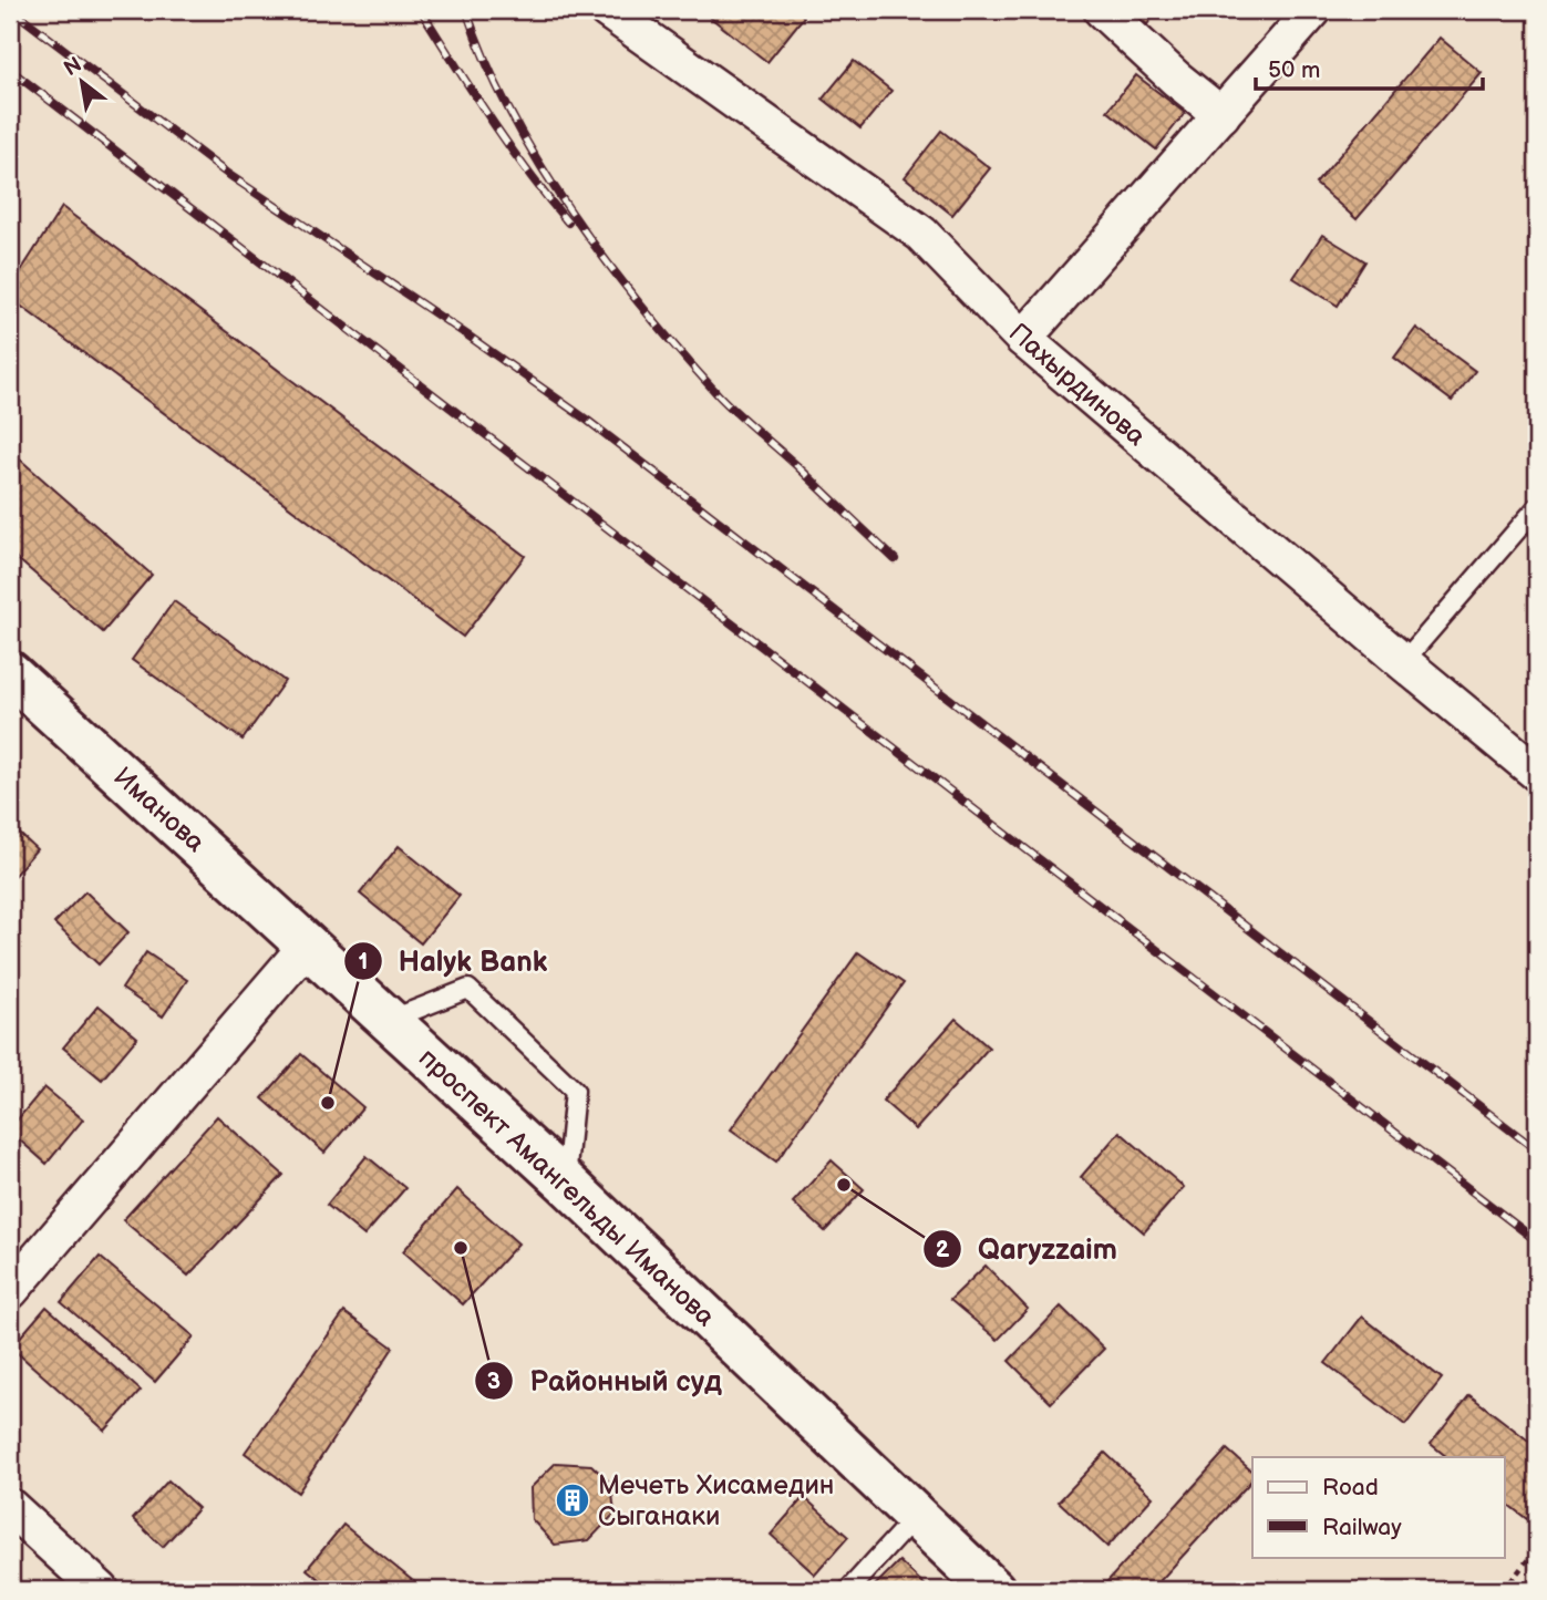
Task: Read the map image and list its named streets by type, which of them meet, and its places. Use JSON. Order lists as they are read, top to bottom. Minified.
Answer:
{"streets":{"main road":["Иманова","проспект Амангельды Иманова"],"street":["Пахырдинова"]},"crossings":[["Иманова","проспект Амангельды Иманова"]],"places":{"other":["Halyk Bank","Qaryzzaim","Районный суд"],"building":["Мечеть Хисамедин Сыганаки"]},"legend":["Road","Railway"],"scale_bar":"50 m","north":"top left"}
